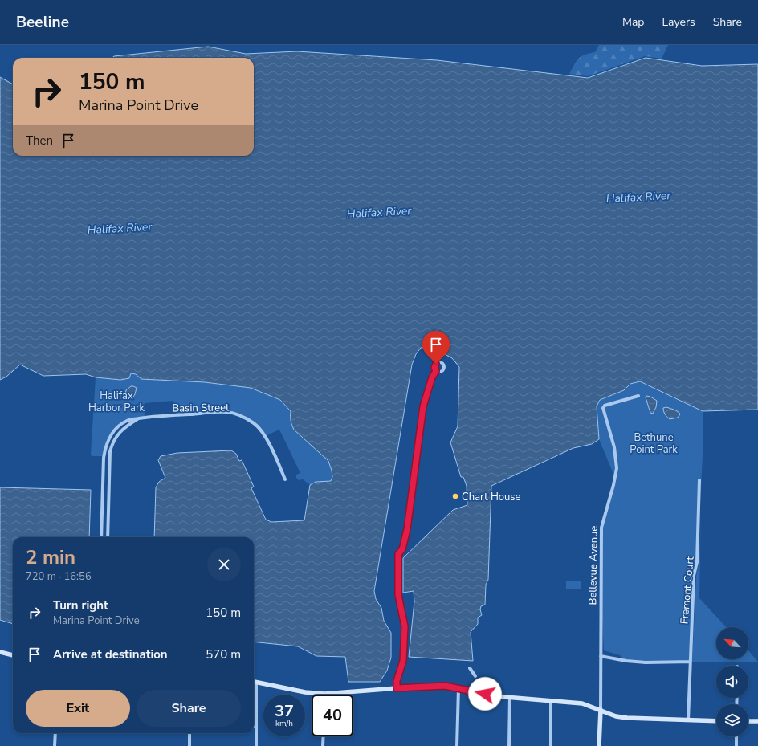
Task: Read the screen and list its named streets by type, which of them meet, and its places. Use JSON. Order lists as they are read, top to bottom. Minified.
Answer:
{"streets":{"street":["Basin Street","Bellevue Avenue","Fremont Court"]},"water":["Halifax River"],"parks":["Halifax Harbor Park","Bethune Point Park"],"places":["Chart House"],"north":"top left","page":{"header":"Beeline","nav":["Map","Layers","Share"],"turn":["150 m","Marina Point Drive"],"then":"Then","heading":["2 min","720 m · 16:56"],"list":[{"name":"Turn right","note":"Marina Point Drive","value":"150 m"},{"name":"Arrive at destination","value":"570 m"}],"buttons":["Exit","Share"],"speed":"37 km/h","limit":"40"}}
